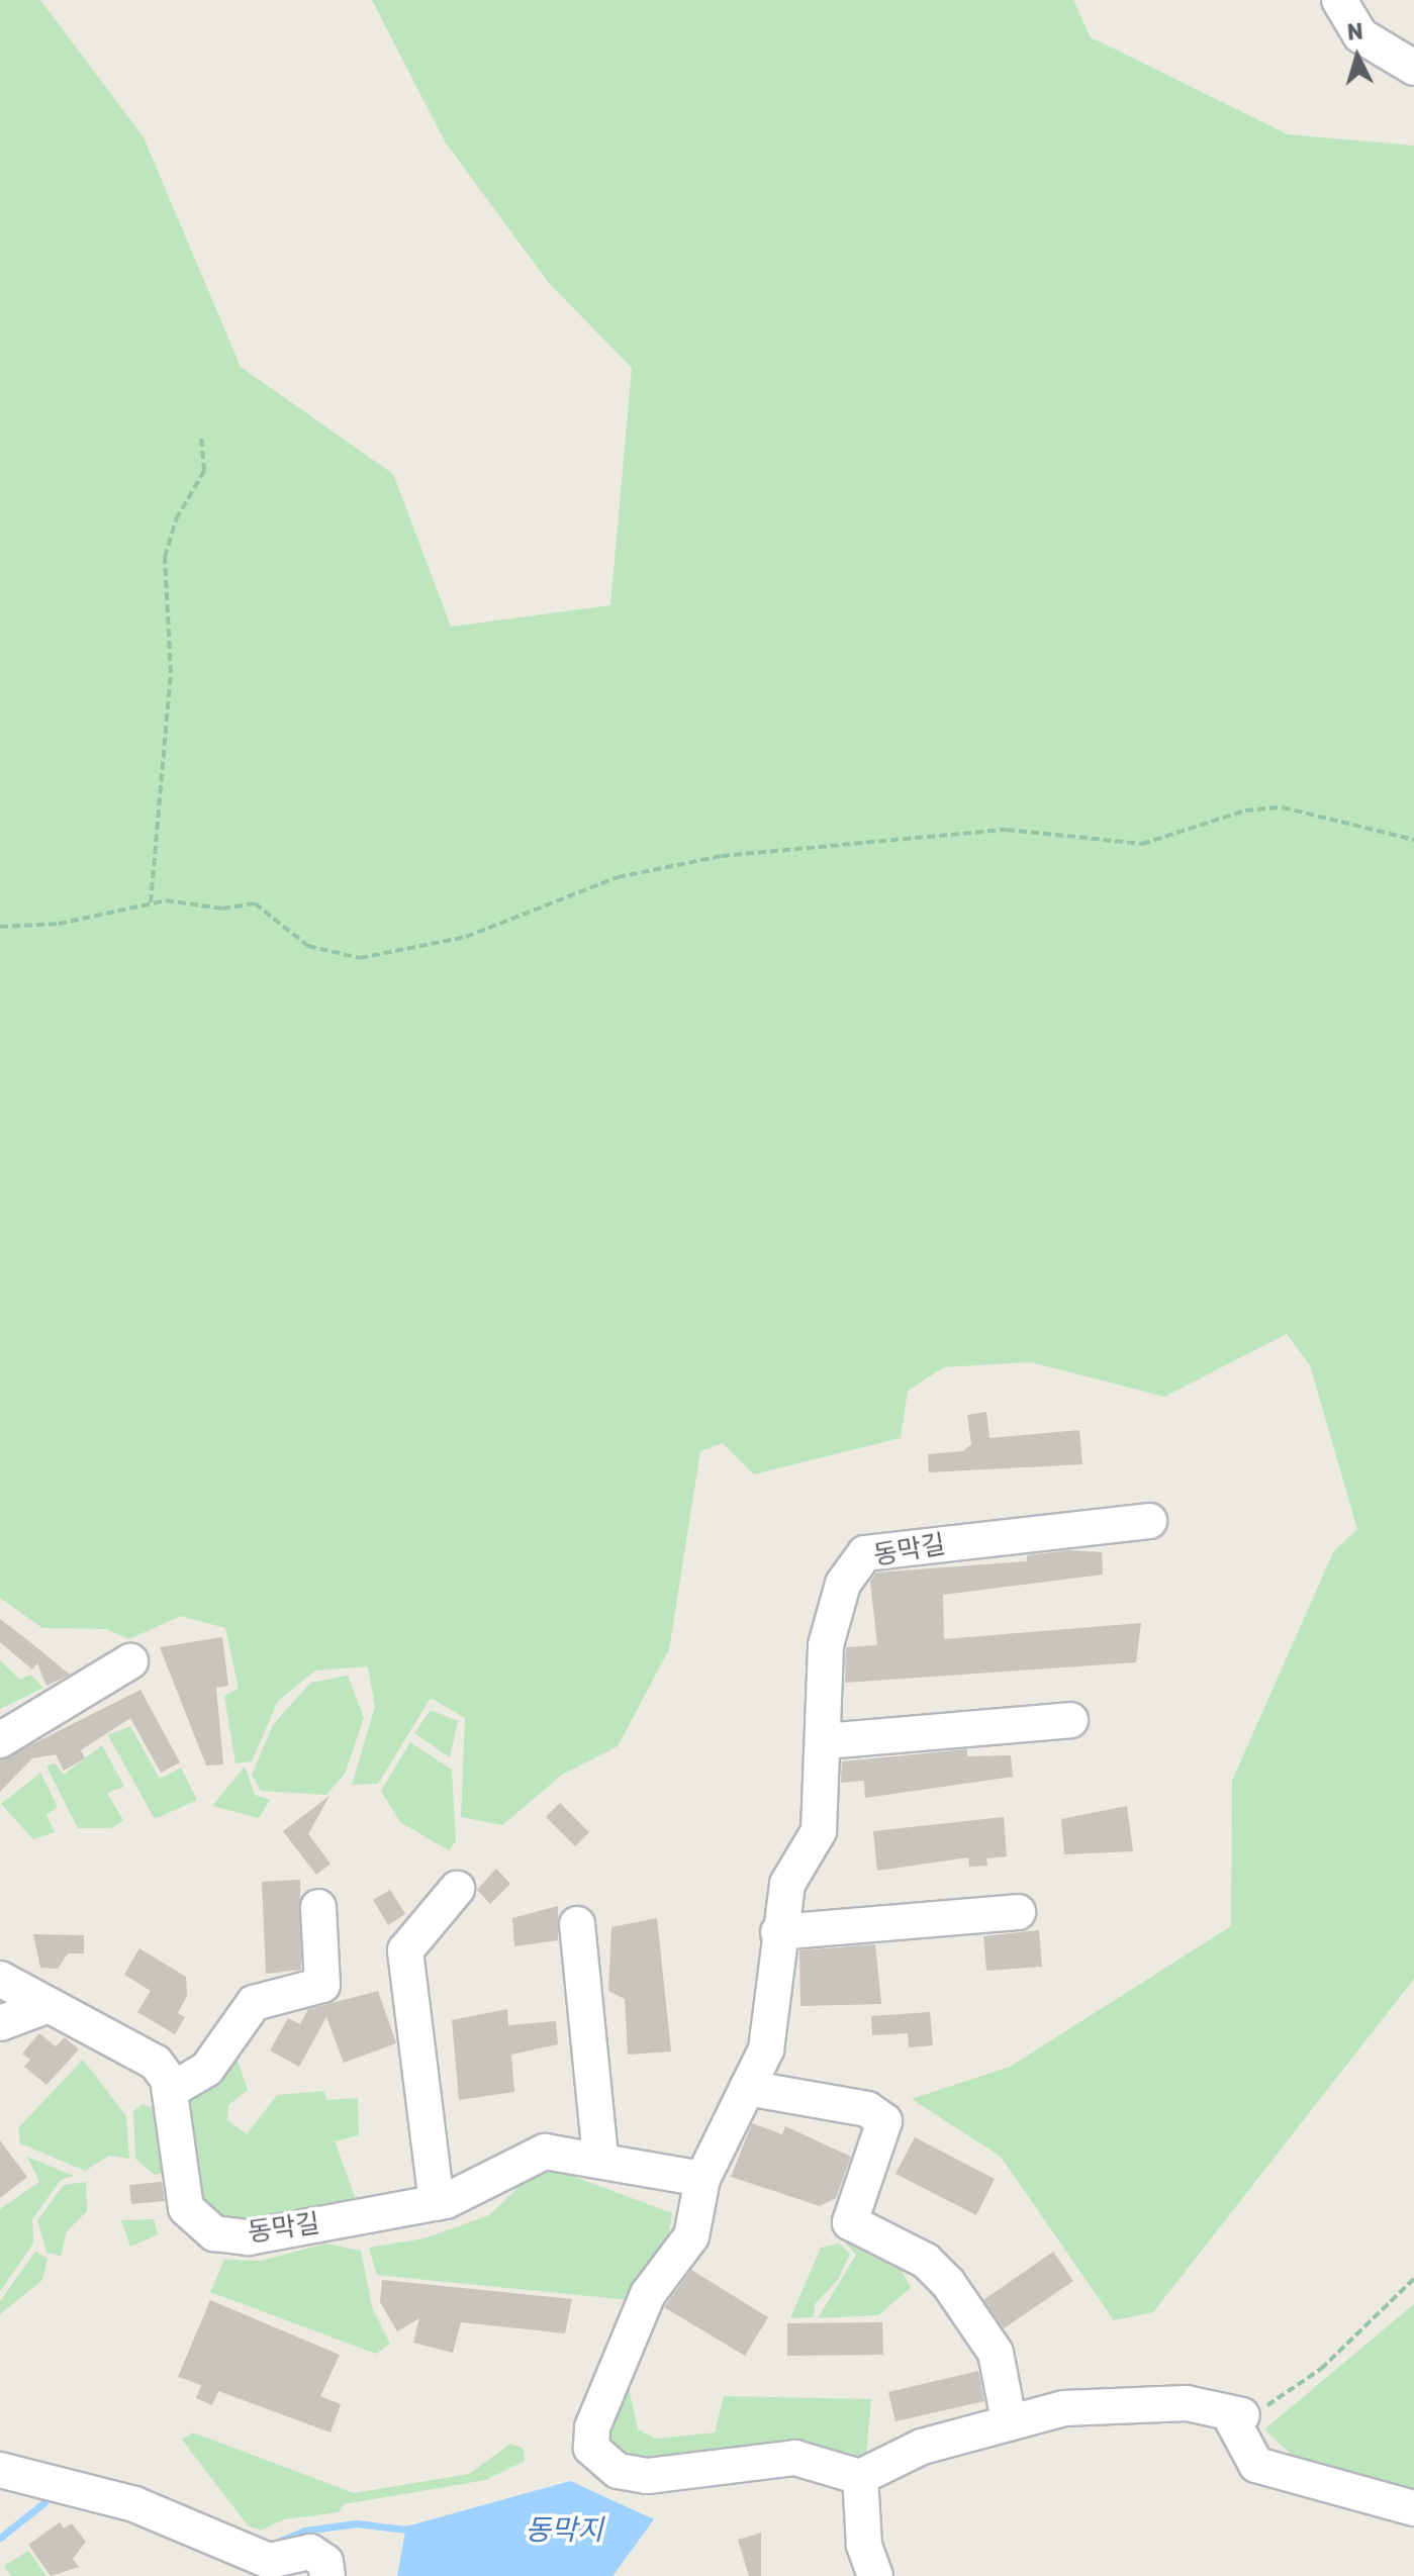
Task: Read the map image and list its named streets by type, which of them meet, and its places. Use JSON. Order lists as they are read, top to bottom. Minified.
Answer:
{"streets":{"street":["동막길"]},"water":["동막지"],"north":"top"}
